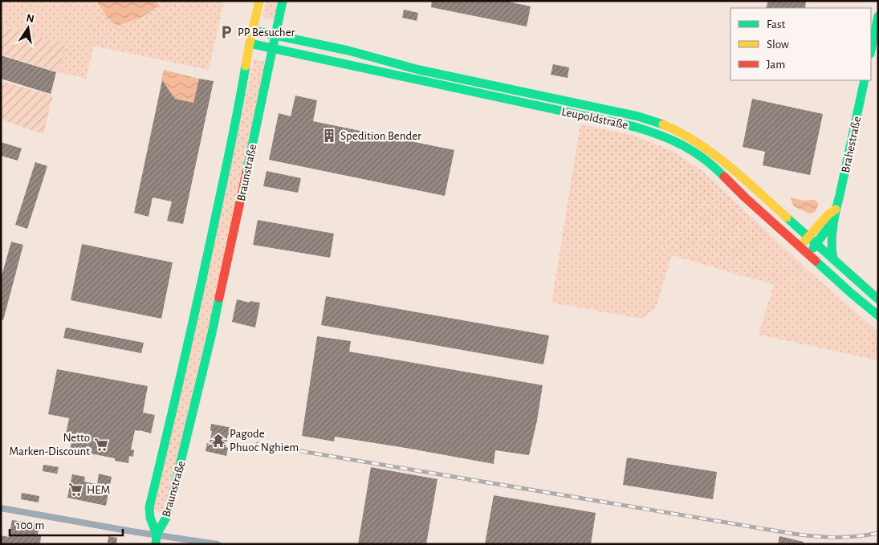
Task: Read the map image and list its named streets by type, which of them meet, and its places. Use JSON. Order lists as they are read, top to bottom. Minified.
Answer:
{"streets":{"main road":["Leupoldstraße","Brahestraße","Braunstraße"]},"crossings":[["Leupoldstraße","Brahestraße"],["Leupoldstraße","Braunstraße"]],"places":{"parking":["PP Besucher"],"building":["Spedition Bender"],"temple":["Pagode Phuoc Nghiem"],"supermarket":["Netto Marken-Discount","HEM"]},"legend":["Fast","Slow","Jam"],"scale_bar":"100 m","north":"top"}
